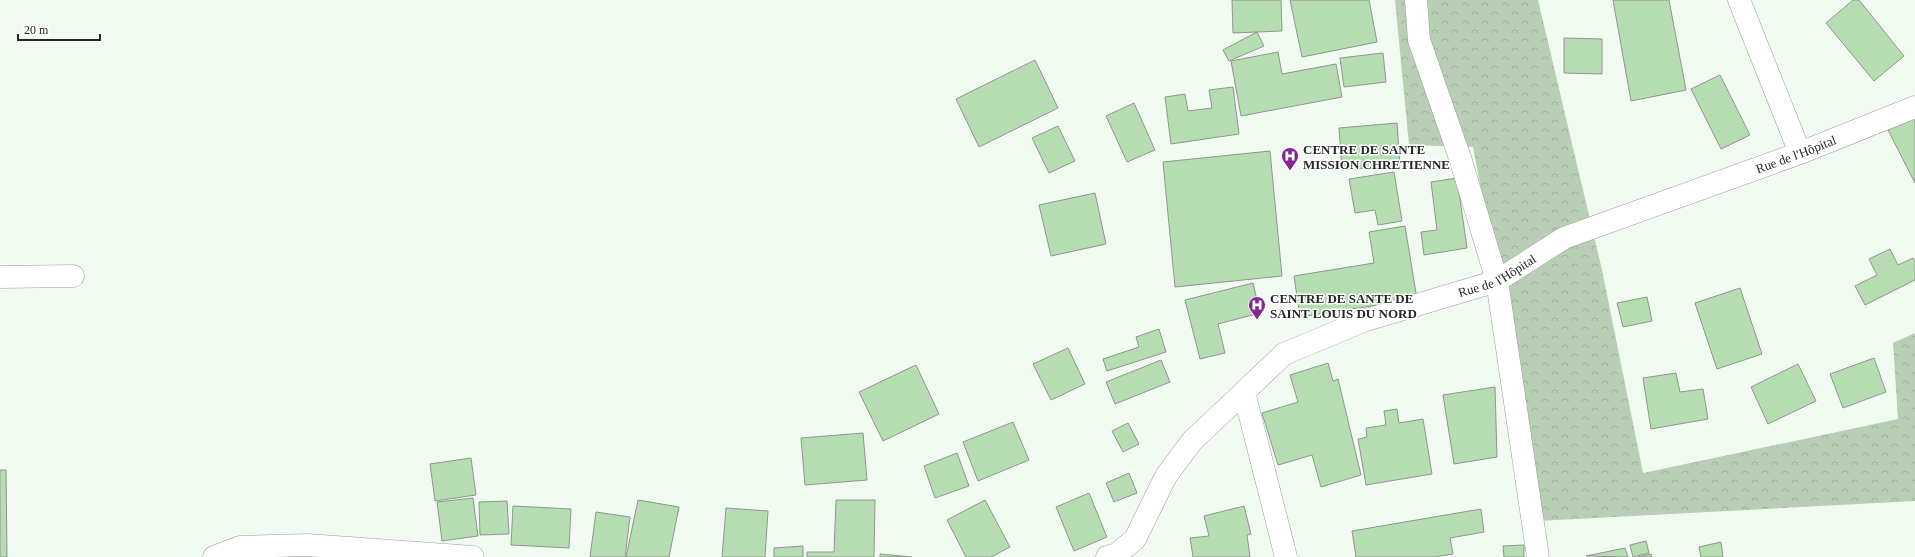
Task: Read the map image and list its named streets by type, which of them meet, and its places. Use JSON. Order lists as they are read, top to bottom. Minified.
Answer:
{"streets":{"street":["Rue de l'Hôpital"]},"places":{"hospital":["CENTRE DE SANTE MISSION CHRETIENNE","CENTRE DE SANTE DE SAINT LOUIS DU NORD"]},"scale_bar":"20 m"}
